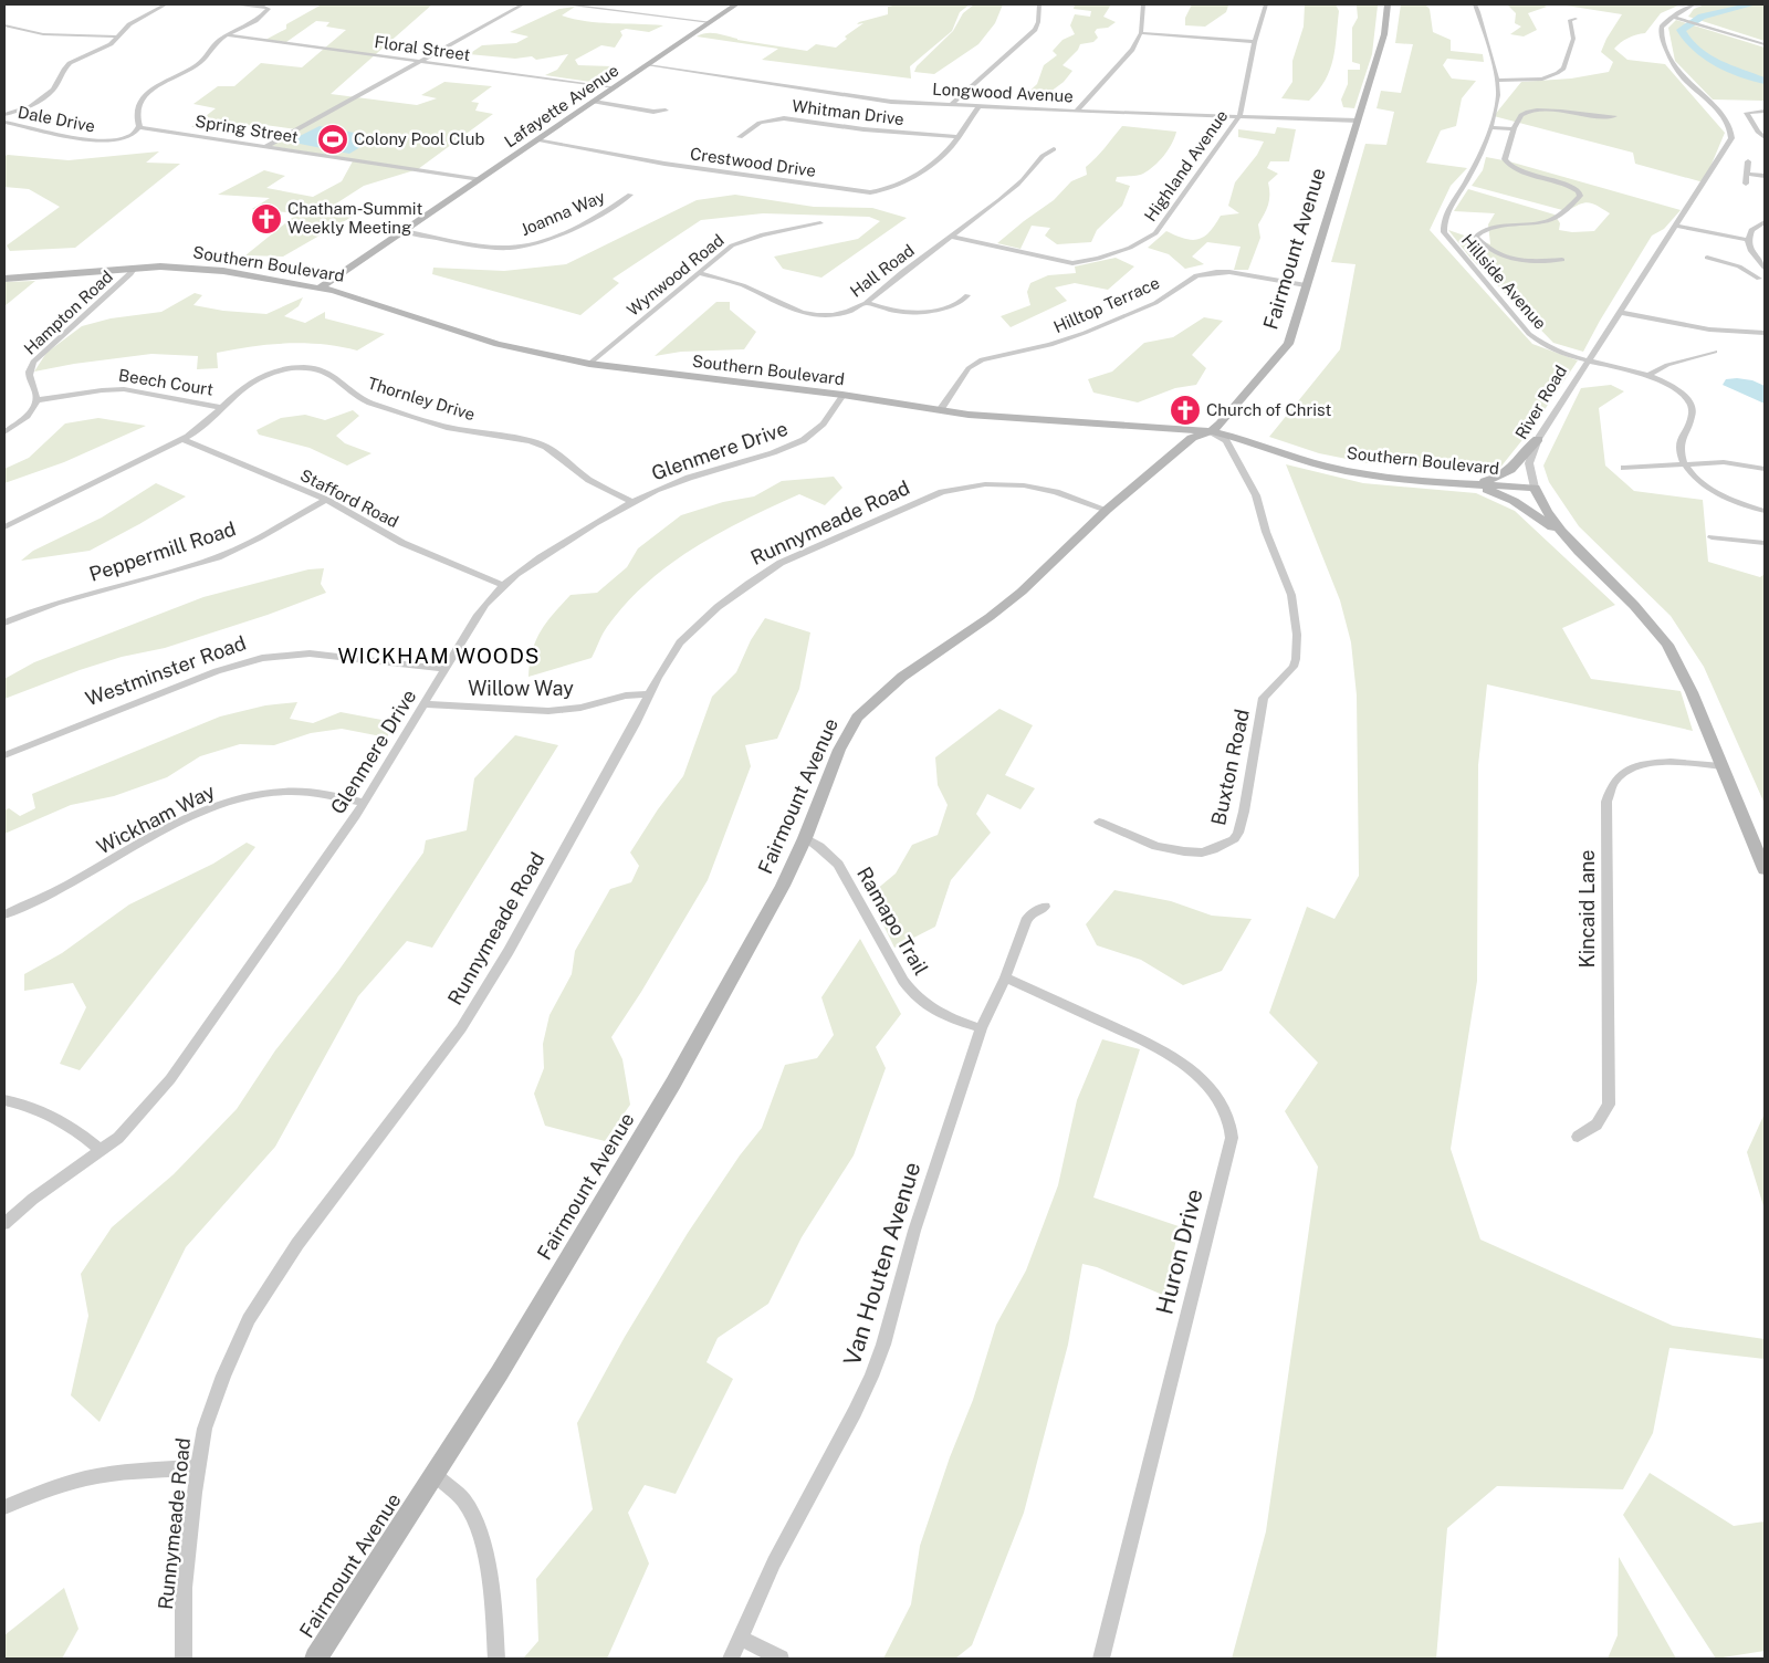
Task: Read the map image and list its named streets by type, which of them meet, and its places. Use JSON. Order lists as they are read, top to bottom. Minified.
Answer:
{"streets":{"main road":["Lafayette Avenue","Fairmount Avenue","Southern Boulevard","River Road"],"street":["Floral Street","Longwood Avenue","Whitman Drive","Dale Drive","Spring Street","Crestwood Drive","Highland Avenue","Joanna Way","Hall Road","Wynwood Road","Hillside Avenue","Hilltop Terrace","Hampton Road","Beech Court","Thornley Drive","Glenmere Drive","Stafford Road","Runnymeade Road","Peppermill Road","Westminster Road","Willow Way","Buxton Road","Wickham Way","Kincaid Lane","Ramapo Trail","Huron Drive","Van Houten Avenue"]},"crossings":[["Floral Street","Lafayette Avenue"],["Longwood Avenue","Lafayette Avenue"],["Longwood Avenue","Crestwood Drive"],["Longwood Avenue","Highland Avenue"],["Longwood Avenue","Fairmount Avenue"],["Lafayette Avenue","Spring Street"],["Lafayette Avenue","Crestwood Drive"],["Lafayette Avenue","Joanna Way"],["Lafayette Avenue","Southern Boulevard"],["Whitman Drive","Crestwood Drive"],["Dale Drive","Spring Street"],["Highland Avenue","Hall Road"],["Fairmount Avenue","Southern Boulevard"],["Fairmount Avenue","Hilltop Terrace"],["Fairmount Avenue","Runnymeade Road"],["Fairmount Avenue","Buxton Road"],["Fairmount Avenue","Ramapo Trail"],["Southern Boulevard","Wynwood Road"],["Southern Boulevard","Hilltop Terrace"],["Southern Boulevard","Hampton Road"],["Southern Boulevard","River Road"],["Southern Boulevard","Glenmere Drive"],["Southern Boulevard","Buxton Road"],["Hall Road","Wynwood Road"],["Hillside Avenue","River Road"],["Hampton Road","Beech Court"],["Beech Court","Thornley Drive"],["Thornley Drive","Glenmere Drive"],["Thornley Drive","Stafford Road"],["River Road","Kincaid Lane"],["Glenmere Drive","Stafford Road"],["Glenmere Drive","Westminster Road"],["Glenmere Drive","Willow Way"],["Glenmere Drive","Wickham Way"],["Stafford Road","Peppermill Road"],["Runnymeade Road","Willow Way"],["Ramapo Trail","Van Houten Avenue"],["Huron Drive","Van Houten Avenue"]],"districts":["WICKHAM WOODS"],"places":{"sports":["Colony Pool Club"],"church":["Chatham-Summit Weekly Meeting","Church of Christ"]}}
